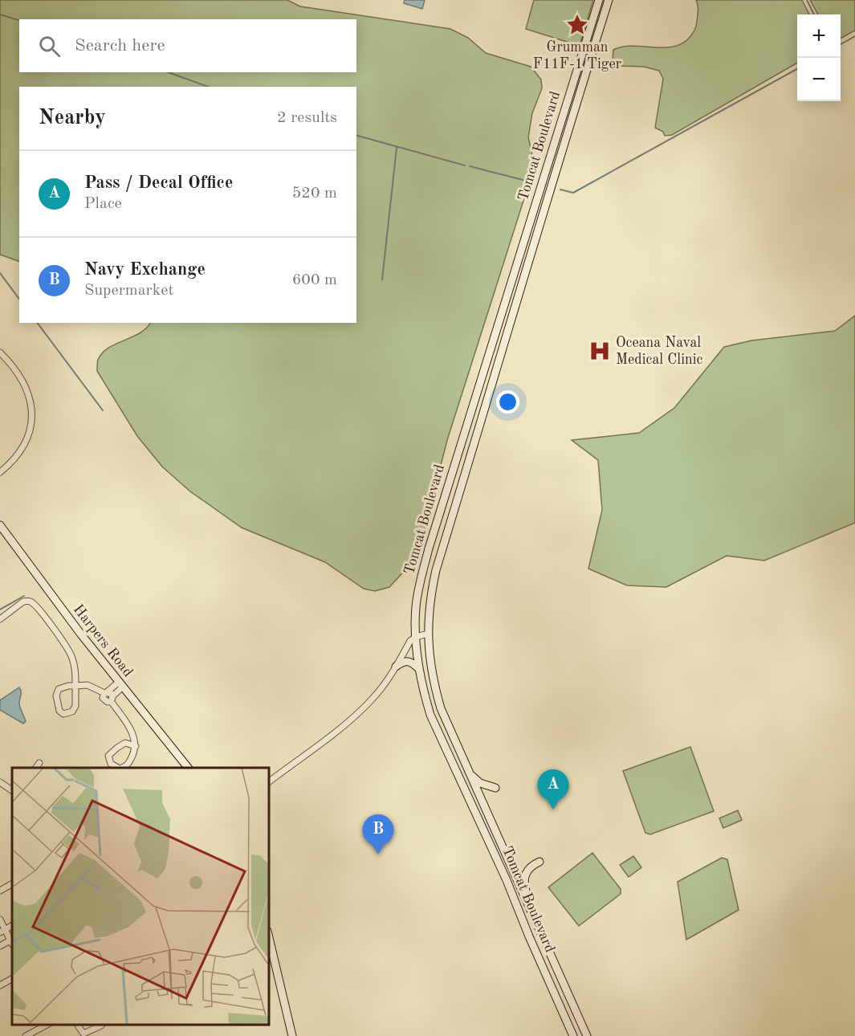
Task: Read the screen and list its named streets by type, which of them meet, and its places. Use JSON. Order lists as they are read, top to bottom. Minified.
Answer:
{"streets":{"main road":["Tomcat Boulevard","Harpers Road"]},"places":{"place":["Grumman F11F-1 Tiger"],"hospital":["Oceana Naval Medical Clinic"]},"page":{"map_buttons":["+","−"],"search":"Search here","heading":["Nearby","2 results"],"list":[{"mark":"A","name":"Pass / Decal Office","note":"Place","value":"520 m"},{"mark":"B","name":"Navy Exchange","note":"Supermarket","value":"600 m"}],"pins":["A","B"]}}
